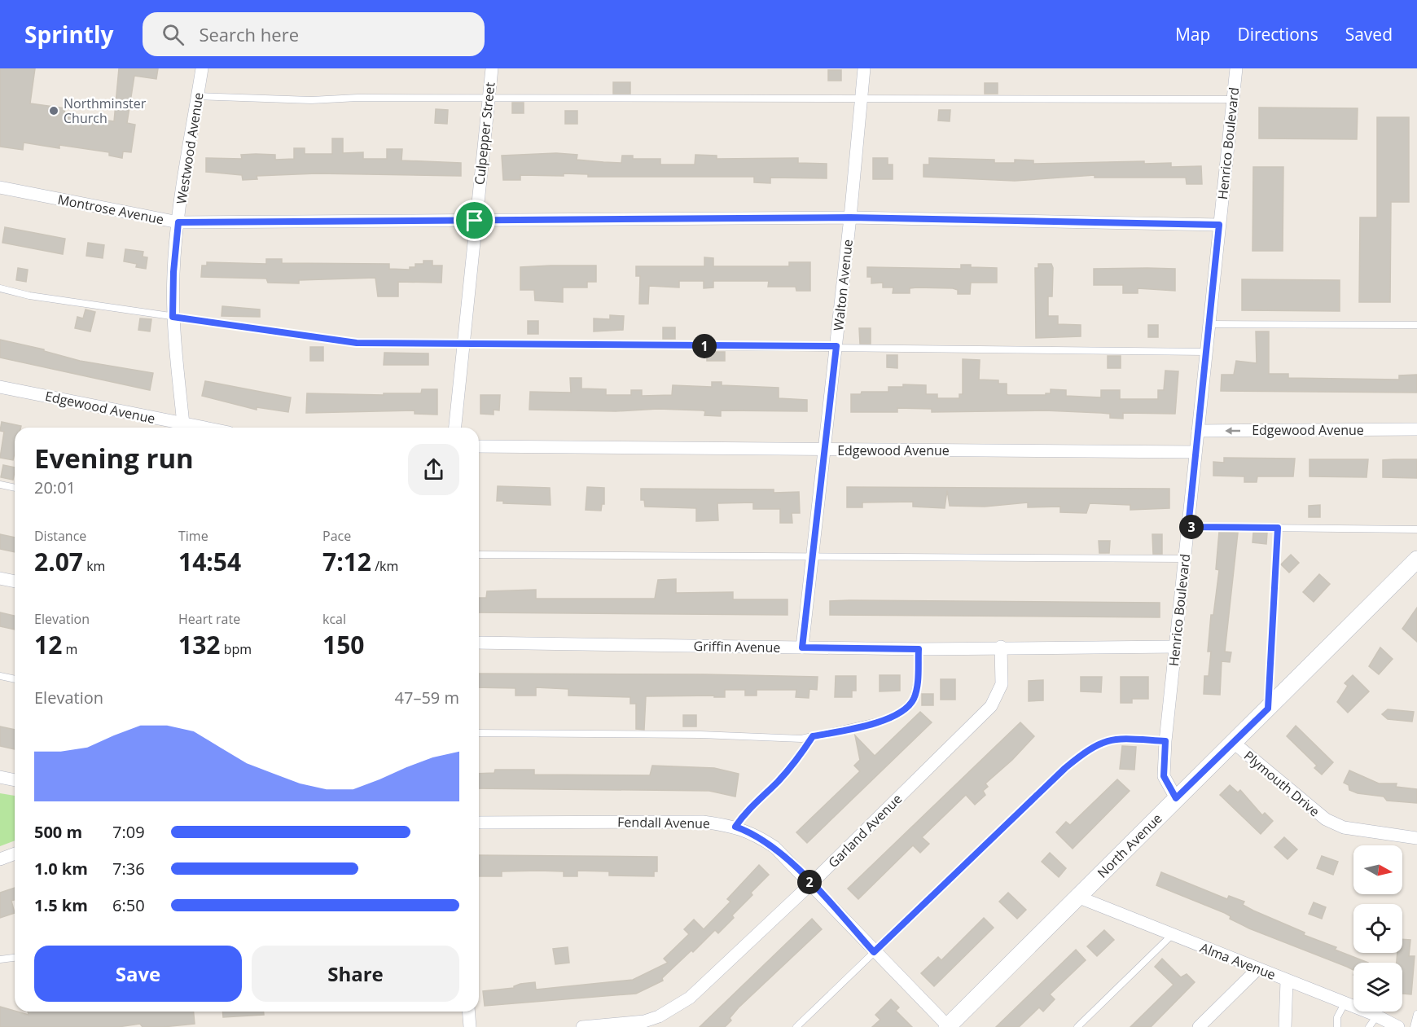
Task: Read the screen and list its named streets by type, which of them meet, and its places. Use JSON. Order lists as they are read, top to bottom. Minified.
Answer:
{"streets":{"street":["Culpepper Street","Henrico Boulevard","Westwood Avenue","Montrose Avenue","Walton Avenue","Edgewood Avenue","Griffin Avenue","Plymouth Drive","Fendall Avenue","Garland Avenue","North Avenue","Alma Avenue"]},"crossings":[["Culpepper Street","Montrose Avenue"],["Henrico Boulevard","Montrose Avenue"],["Henrico Boulevard","Edgewood Avenue"],["Henrico Boulevard","Griffin Avenue"],["Henrico Boulevard","North Avenue"],["Westwood Avenue","Montrose Avenue"],["Montrose Avenue","Walton Avenue"],["Walton Avenue","Edgewood Avenue"],["Walton Avenue","Griffin Avenue"],["Griffin Avenue","Garland Avenue"],["Plymouth Drive","North Avenue"],["Fendall Avenue","Garland Avenue"],["Fendall Avenue","North Avenue"],["North Avenue","Alma Avenue"]],"places":["Northminster Church"],"north":"right","page":{"header":"Sprintly","search":"Search here","nav":["Map","Directions","Saved"],"pins":["1","3","2"],"heading":["Evening run","20:01"],"stats":[["Distance","2.07 km"],["Time","14:54"],["Pace","7:12 /km"],["Elevation","12 m"],["Heart rate","132 bpm"],["kcal","150"]],"chart":["Elevation","47–59 m"],"list":[{"name":"500 m","note":"7:09"},{"name":"1.0 km","note":"7:36"},{"name":"1.5 km","note":"6:50"}],"buttons":["Save","Share"]}}
